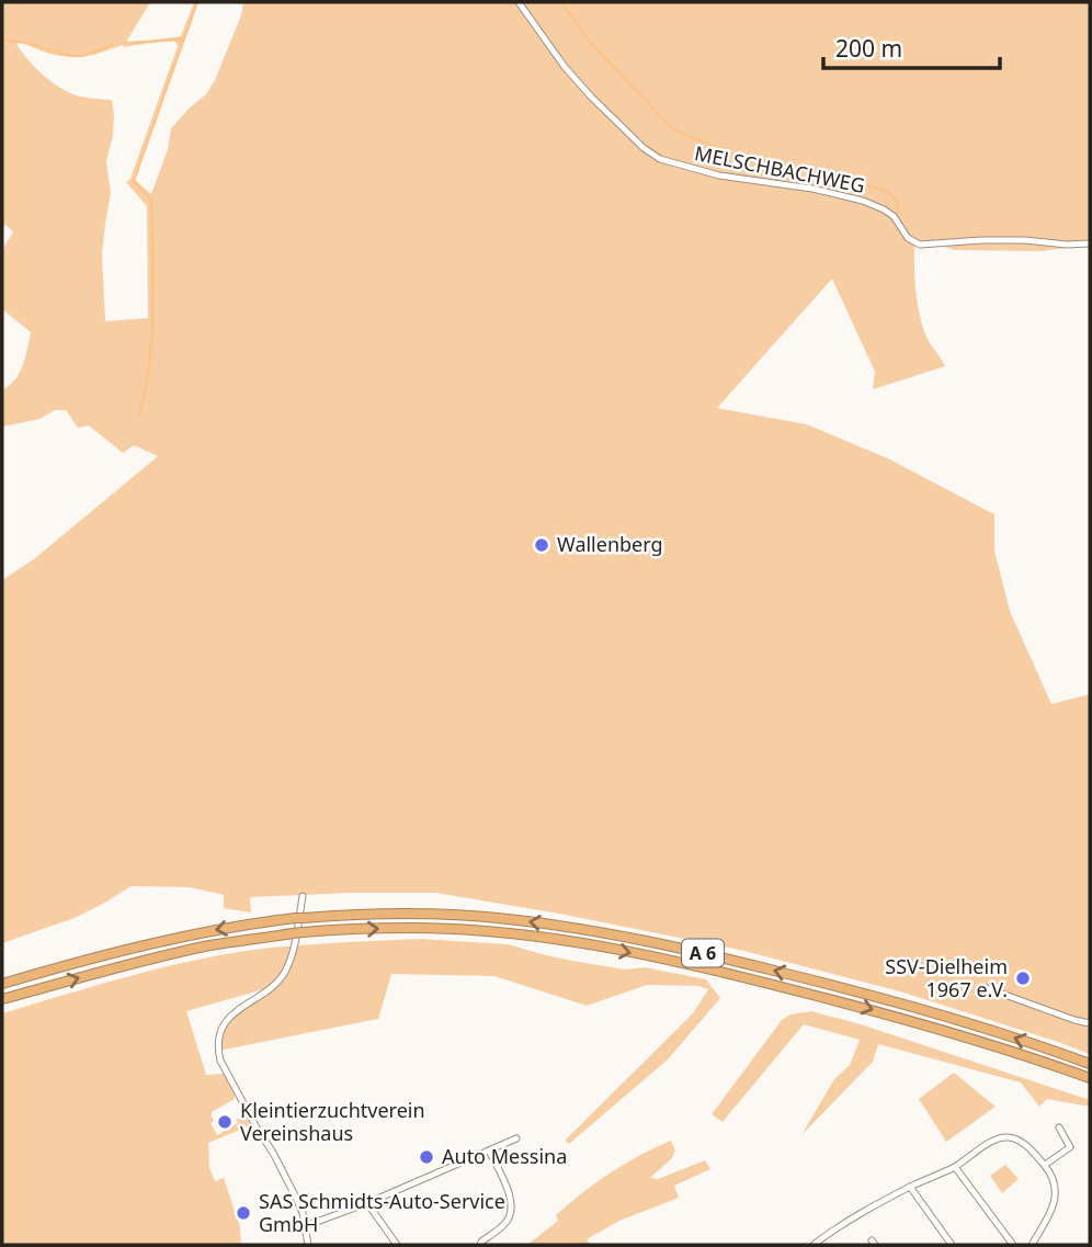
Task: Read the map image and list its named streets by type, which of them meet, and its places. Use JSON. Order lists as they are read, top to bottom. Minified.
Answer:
{"streets":{"highway":["A 6"],"street":["MELSCHBACHWEG"]},"places":["Wallenberg","SSV-Dielheim 1967 e.V.","Kleintierzuchtverein Vereinshaus","Auto Messina","SAS Schmidts-Auto-Service GmbH"],"scale_bar":"200 m"}
